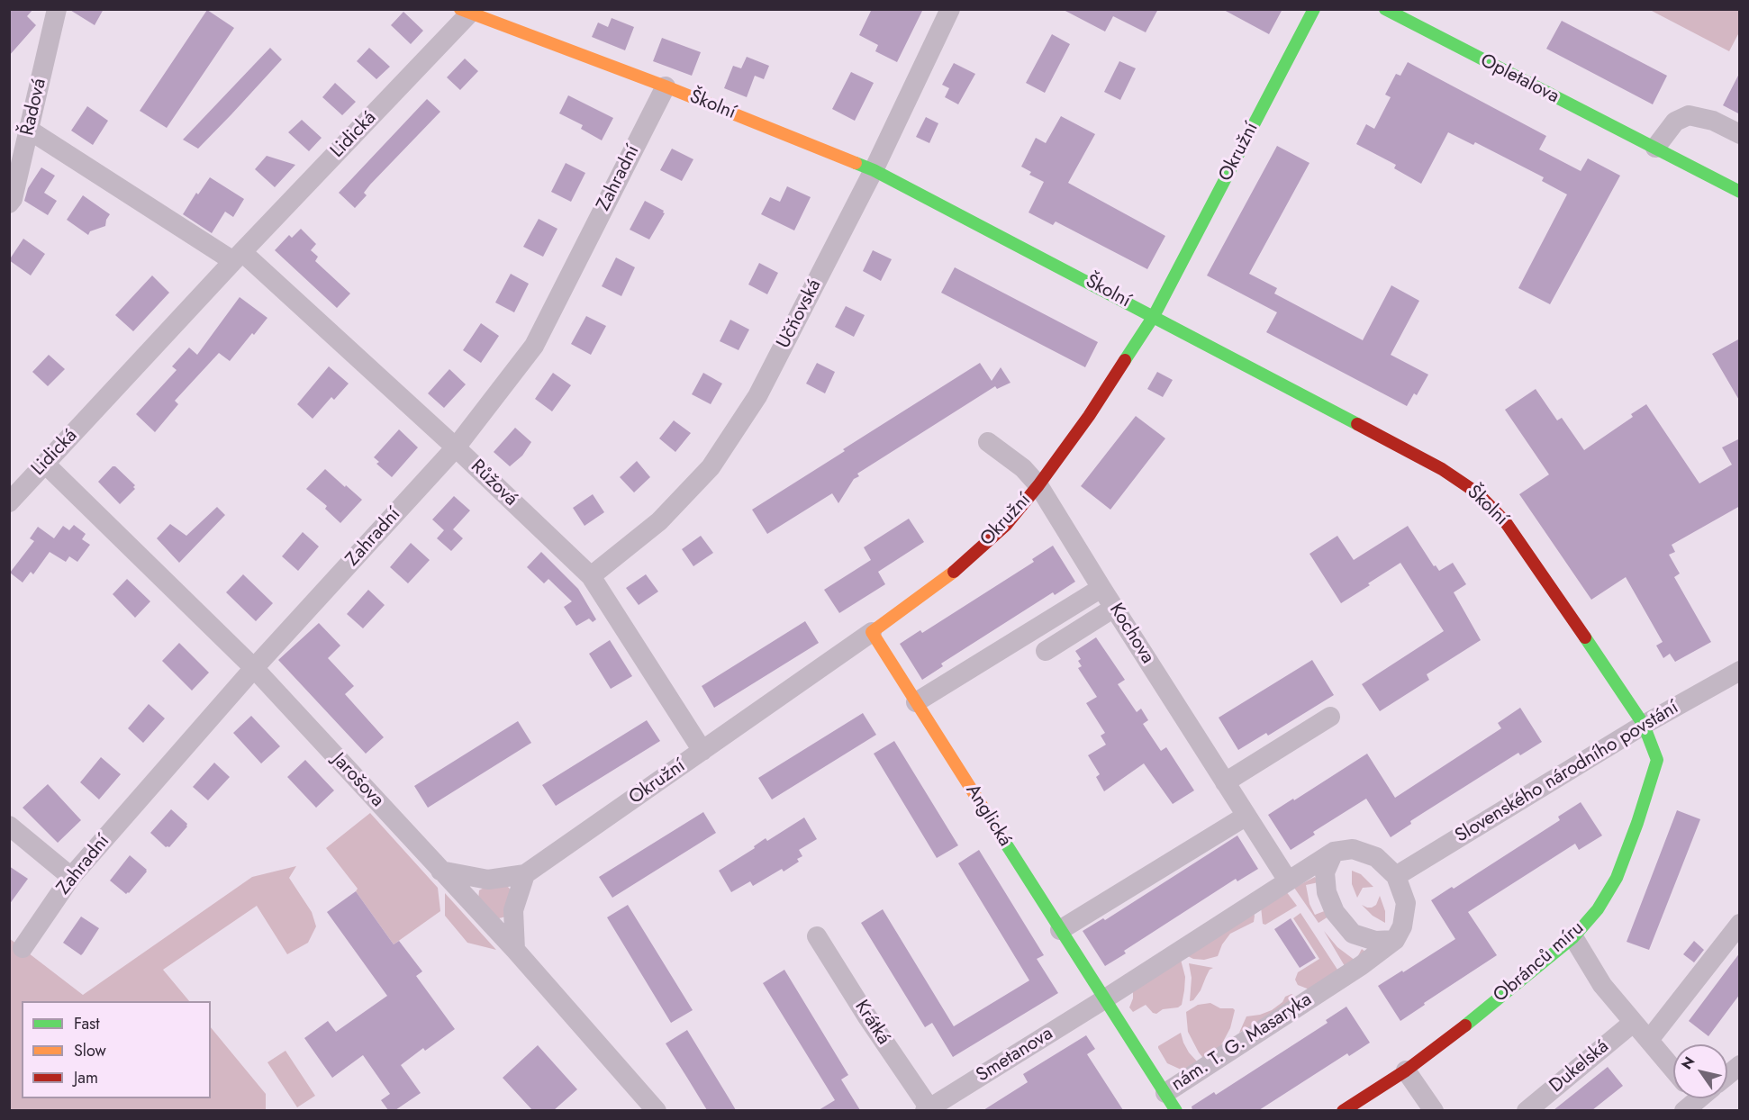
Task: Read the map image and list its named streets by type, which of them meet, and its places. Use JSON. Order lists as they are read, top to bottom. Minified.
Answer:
{"streets":{"street":["Opletalova","Školní","Řadová","Lidická","Okružní","Zahradní","Učňovská","Růžová","Kochova","Slovenského národního povstání","Jarošova","Anglická","Obránců míru","Krátká","nám. T. G. Masaryka","Smetanova","Dukelská"]},"crossings":[["Školní","Lidická"],["Školní","Okružní"],["Školní","Zahradní"],["Školní","Učňovská"],["Školní","Slovenského národního povstání"],["Školní","Obránců míru"],["Lidická","Růžová"],["Lidická","Jarošova"],["Okružní","Růžová"],["Okružní","Kochova"],["Okružní","Jarošova"],["Okružní","Anglická"],["Zahradní","Růžová"],["Zahradní","Jarošova"],["Učňovská","Růžová"],["Slovenského národního povstání","Obránců míru"],["Slovenského národního povstání","nám. T. G. Masaryka"],["Anglická","nám. T. G. Masaryka"],["Anglická","Smetanova"],["Krátká","Smetanova"],["nám. T. G. Masaryka","Smetanova"]],"legend":["Fast","Slow","Jam"],"north":"top left"}
